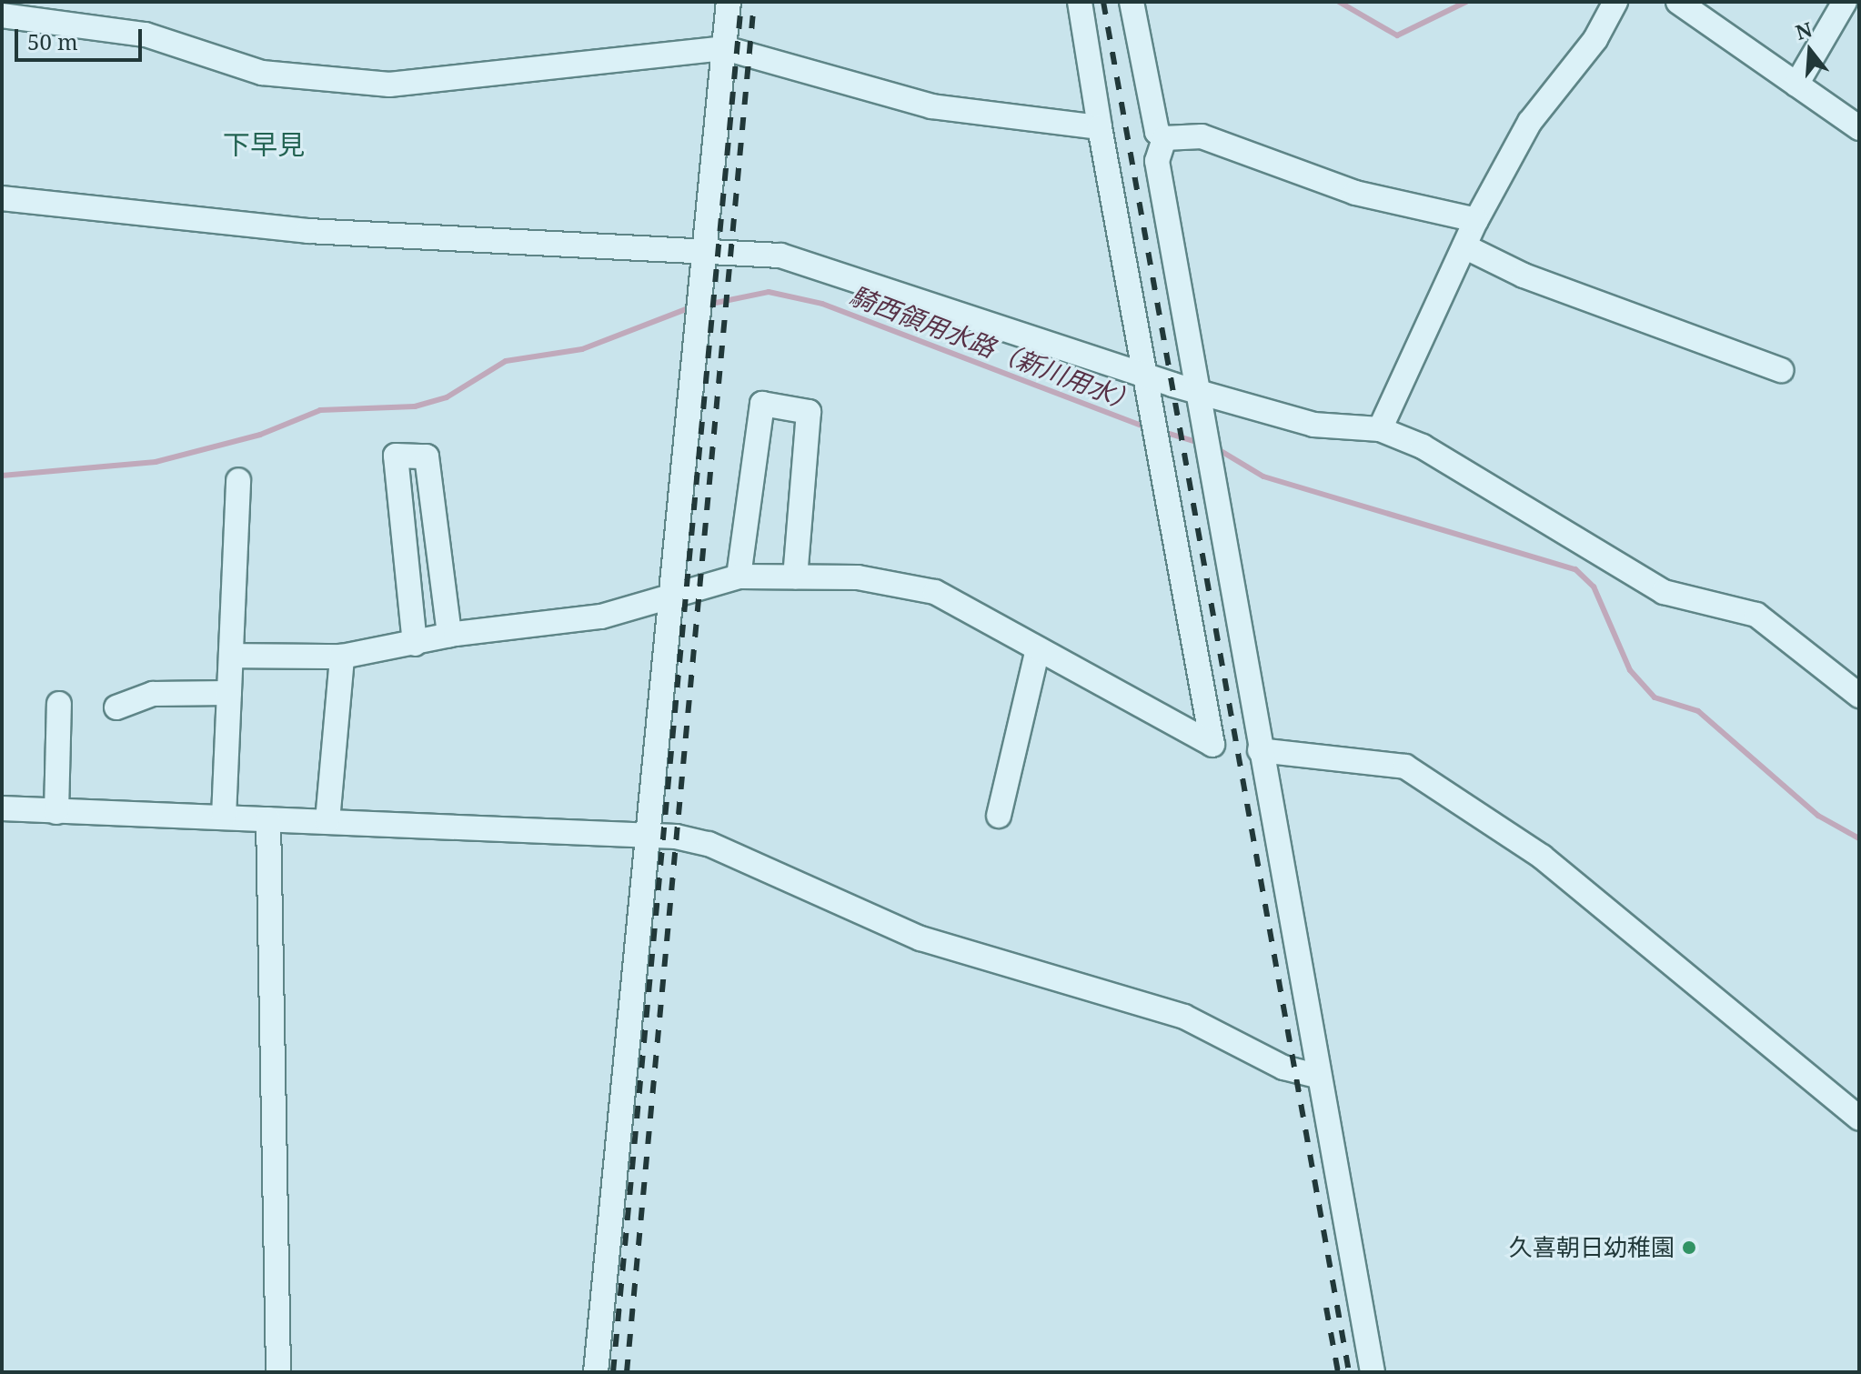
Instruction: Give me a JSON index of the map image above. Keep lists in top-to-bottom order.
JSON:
{
  "districts": ["下早見"],
  "water": ["騎西領用水路（新川用水）"],
  "places": ["久喜朝日幼稚園"],
  "scale_bar": "50 m",
  "north": "top"
}
